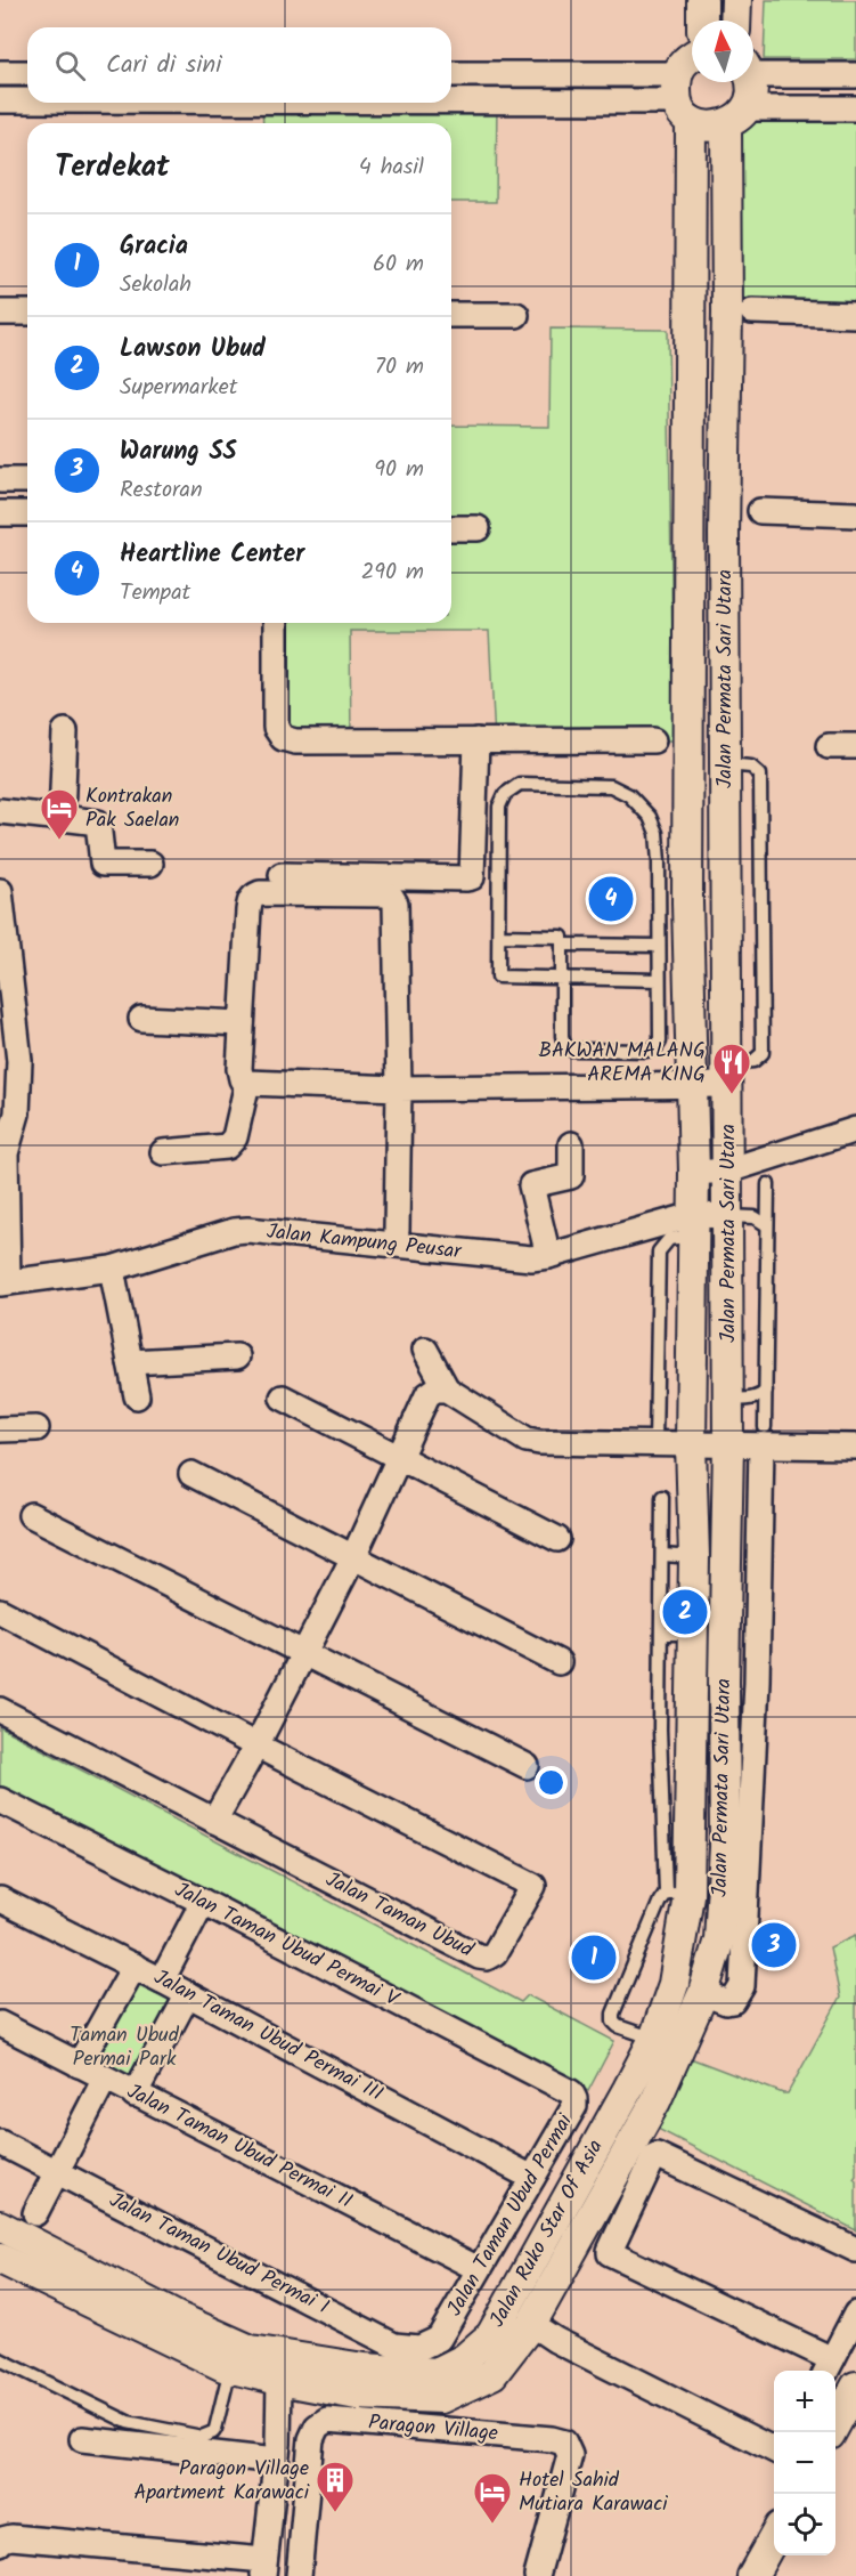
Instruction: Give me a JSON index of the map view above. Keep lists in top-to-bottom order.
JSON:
{
  "streets": {
    "street": [
      "Jalan Permata Sari Utara",
      "Jalan Kampung Peusar",
      "Jalan Taman Ubud",
      "Jalan Taman Ubud Permai V",
      "Jalan Taman Ubud Permai III",
      "Jalan Taman Ubud Permai II",
      "Jalan Taman Ubud Permai",
      "Jalan Ruko Star Of Asia",
      "Jalan Taman Ubud Permai I",
      "Paragon Village"
    ]
  },
  "crossings": [
    ["Jalan Permata Sari Utara", "Jalan Kampung Peusar"],
    ["Jalan Permata Sari Utara", "Jalan Ruko Star Of Asia"],
    ["Jalan Taman Ubud Permai V", "Jalan Taman Ubud Permai"],
    ["Jalan Taman Ubud Permai III", "Jalan Taman Ubud Permai"],
    ["Jalan Taman Ubud Permai II", "Jalan Taman Ubud Permai"],
    ["Jalan Taman Ubud Permai", "Jalan Taman Ubud Permai I"]
  ],
  "parks": ["Taman Ubud Permai Park"],
  "places": {
    "hotel": ["Kontrakan Pak Saelan", "Hotel Sahid Mutiara Karawaci"],
    "restaurant": ["BAKWAN MALANG AREMA KING"],
    "building": ["Paragon Village Apartment Karawaci"]
  },
  "north": "top",
  "page": {
    "search": "Cari di sini",
    "heading": ["Terdekat", "4 hasil"],
    "list": [
      {
        "mark": "1",
        "name": "Gracia",
        "note": "Sekolah",
        "value": "60 m"
      },
      {
        "mark": "2",
        "name": "Lawson Ubud",
        "note": "Supermarket",
        "value": "70 m"
      },
      {
        "mark": "3",
        "name": "Warung SS",
        "note": "Restoran",
        "value": "90 m"
      },
      {
        "mark": "4",
        "name": "Heartline Center",
        "note": "Tempat",
        "value": "290 m"
      }
    ],
    "pins": [
      "4",
      "2",
      "3",
      "1"
    ],
    "map_buttons": ["+", "−"]
  }
}
